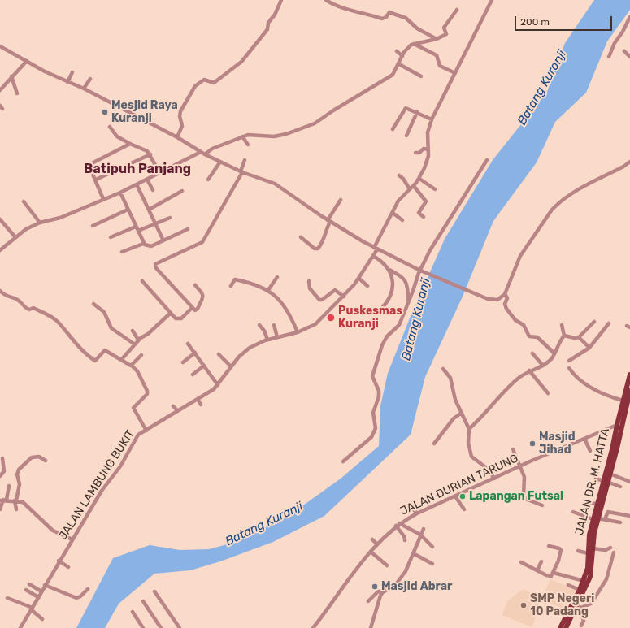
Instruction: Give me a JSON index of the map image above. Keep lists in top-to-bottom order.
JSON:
{
  "streets": {
    "main road": ["JALAN DR. M. HATTA"],
    "street": ["JALAN LAMBUNG BUKIT", "JALAN DURIAN TARUNG"]
  },
  "crossings": [
    ["JALAN DR. M. HATTA", "JALAN DURIAN TARUNG"]
  ],
  "districts": ["Batipuh Panjang"],
  "water": ["Batang Kuranji"],
  "places": [
    "Mesjid Raya Kuranji",
    "Puskesmas Kuranji",
    "Masjid Jihad",
    "Lapangan Futsal",
    "Masjid Abrar",
    "SMP Negeri 10 Padang"
  ],
  "scale_bar": "200 m"
}
